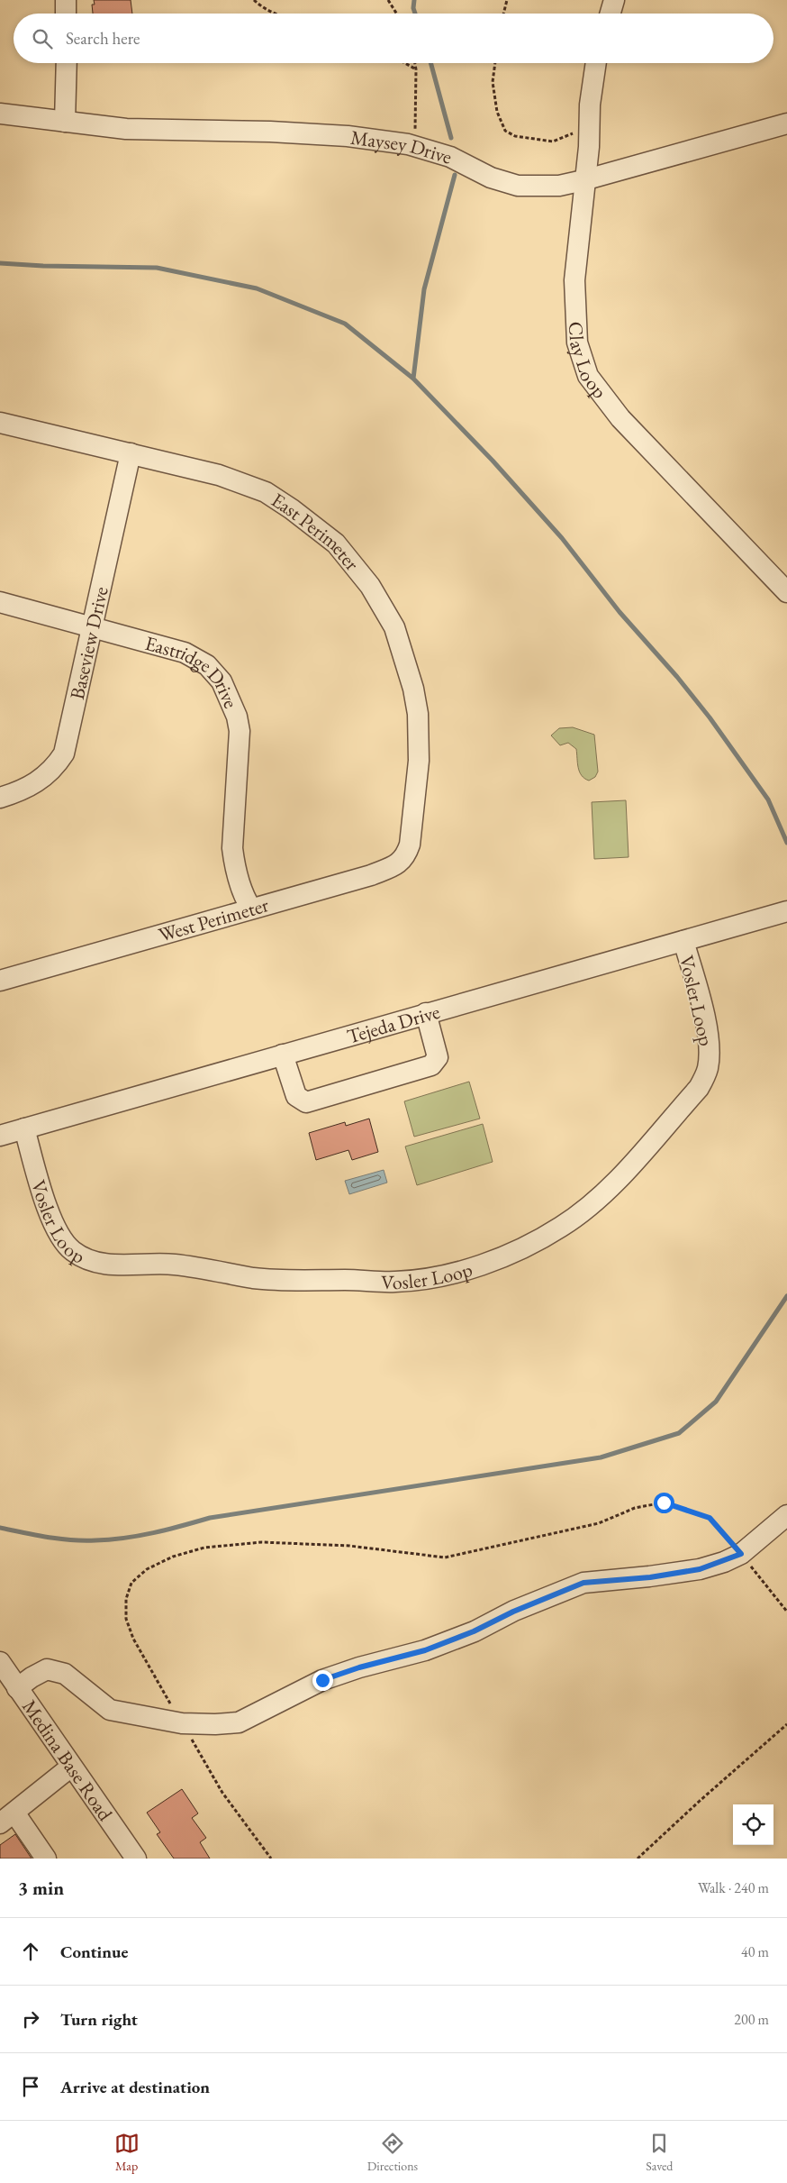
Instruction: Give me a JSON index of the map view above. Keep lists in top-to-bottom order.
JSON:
{
  "streets": {
    "street": [
      "Maysey Drive",
      "Clay Loop",
      "East Perimeter",
      "Baseview Drive",
      "Eastridge Drive",
      "West Perimeter",
      "Vosler Loop",
      "Tejeda Drive",
      "Medina Base Road"
    ]
  },
  "crossings": [
    ["Maysey Drive", "Clay Loop"],
    ["East Perimeter", "Baseview Drive"],
    ["East Perimeter", "West Perimeter"],
    ["Baseview Drive", "Eastridge Drive"],
    ["Eastridge Drive", "West Perimeter"],
    ["Vosler Loop", "Tejeda Drive"]
  ],
  "page": {
    "search": "Search here",
    "heading": ["3 min", "Walk · 240 m"],
    "list": [
      ["Continue", "40 m"],
      ["Turn right", "200 m"],
      "Arrive at destination"
    ],
    "nav": ["Map", "Directions", "Saved"]
  }
}
